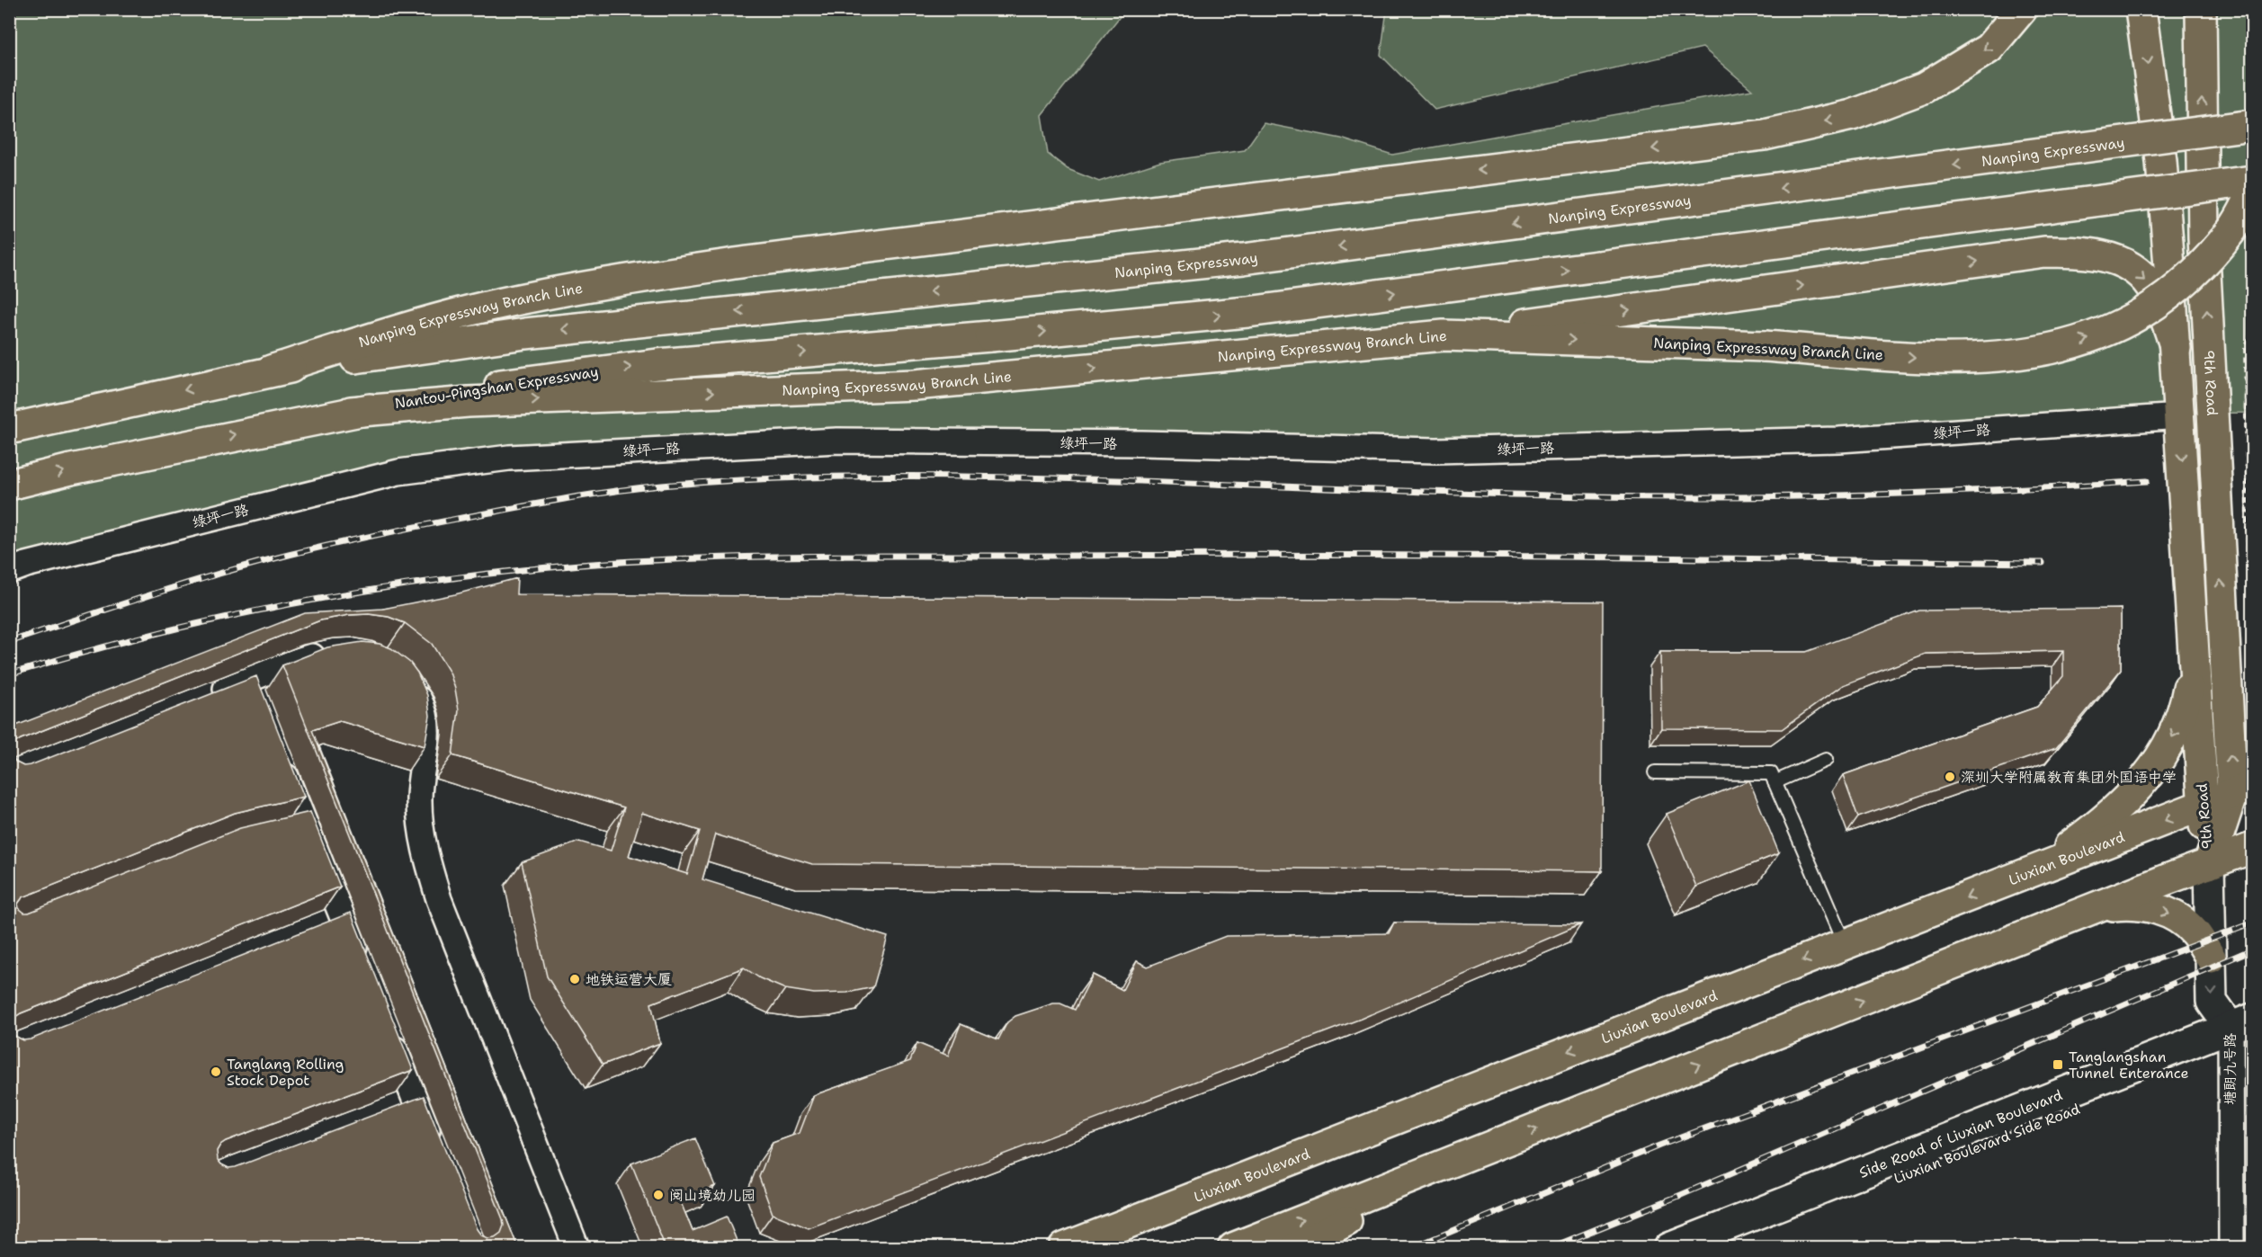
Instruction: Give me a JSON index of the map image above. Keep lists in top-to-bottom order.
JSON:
{
  "streets": {
    "main road": [
      "Nanping Expressway",
      "Nanping Expressway Branch Line",
      "9th Road",
      "Nantou-Pingshan Expressway",
      "Liuxian Boulevard",
      "塘朗九号路",
      "Side Road of Liuxian Boulevard",
      "Liuxian Boulevard Side Road"
    ],
    "street": ["绿坪一路"]
  },
  "crossings": [
    ["Nanping Expressway", "Nanping Expressway Branch Line"],
    ["Nanping Expressway Branch Line", "Nantou-Pingshan Expressway"],
    ["9th Road", "绿坪一路"],
    ["9th Road", "Liuxian Boulevard"],
    ["9th Road", "塘朗九号路"],
    ["塘朗九号路", "Side Road of Liuxian Boulevard"],
    ["塘朗九号路", "Liuxian Boulevard Side Road"],
    ["Side Road of Liuxian Boulevard", "Liuxian Boulevard Side Road"]
  ],
  "places": {
    "other": [
      "深圳大学附属教育集团外国语中学",
      "地铁运营大厦",
      "Tanglang Rolling Stock Depot",
      "阅山境幼儿园"
    ],
    "transit": ["Tanglangshan Tunnel Enterance"]
  }
}
